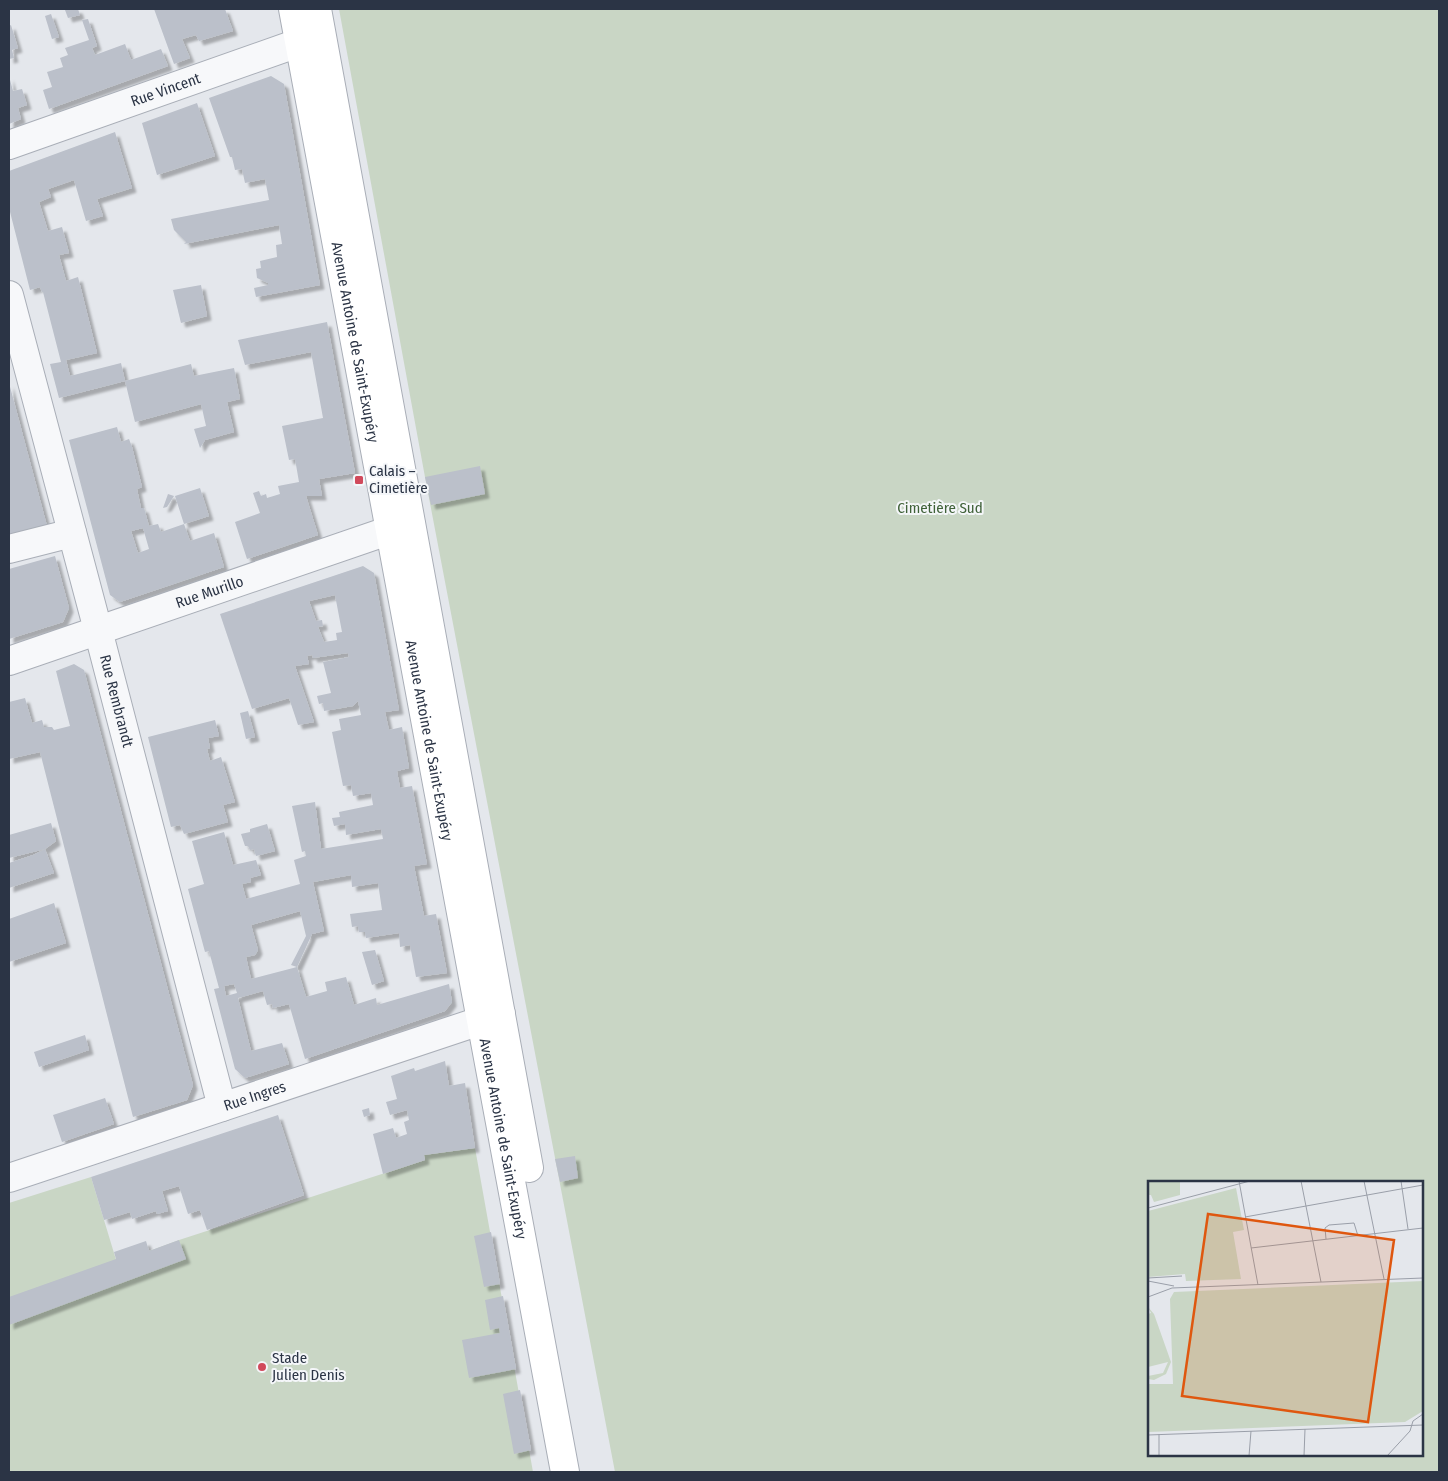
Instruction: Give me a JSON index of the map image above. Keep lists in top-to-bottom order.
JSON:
{
  "streets": {
    "main road": ["Avenue Antoine de Saint-Exupéry"],
    "street": [
      "Rue Vincent",
      "Rue Murillo",
      "Rue Rembrandt",
      "Rue Ingres"
    ]
  },
  "crossings": [
    ["Rue Vincent", "Avenue Antoine de Saint-Exupéry"],
    ["Avenue Antoine de Saint-Exupéry", "Rue Murillo"],
    ["Avenue Antoine de Saint-Exupéry", "Rue Ingres"],
    ["Rue Murillo", "Rue Rembrandt"],
    ["Rue Rembrandt", "Rue Ingres"]
  ],
  "parks": ["Cimetière Sud"],
  "places": {
    "transit": ["Calais – Cimetière"],
    "other": ["Stade Julien Denis"]
  }
}
